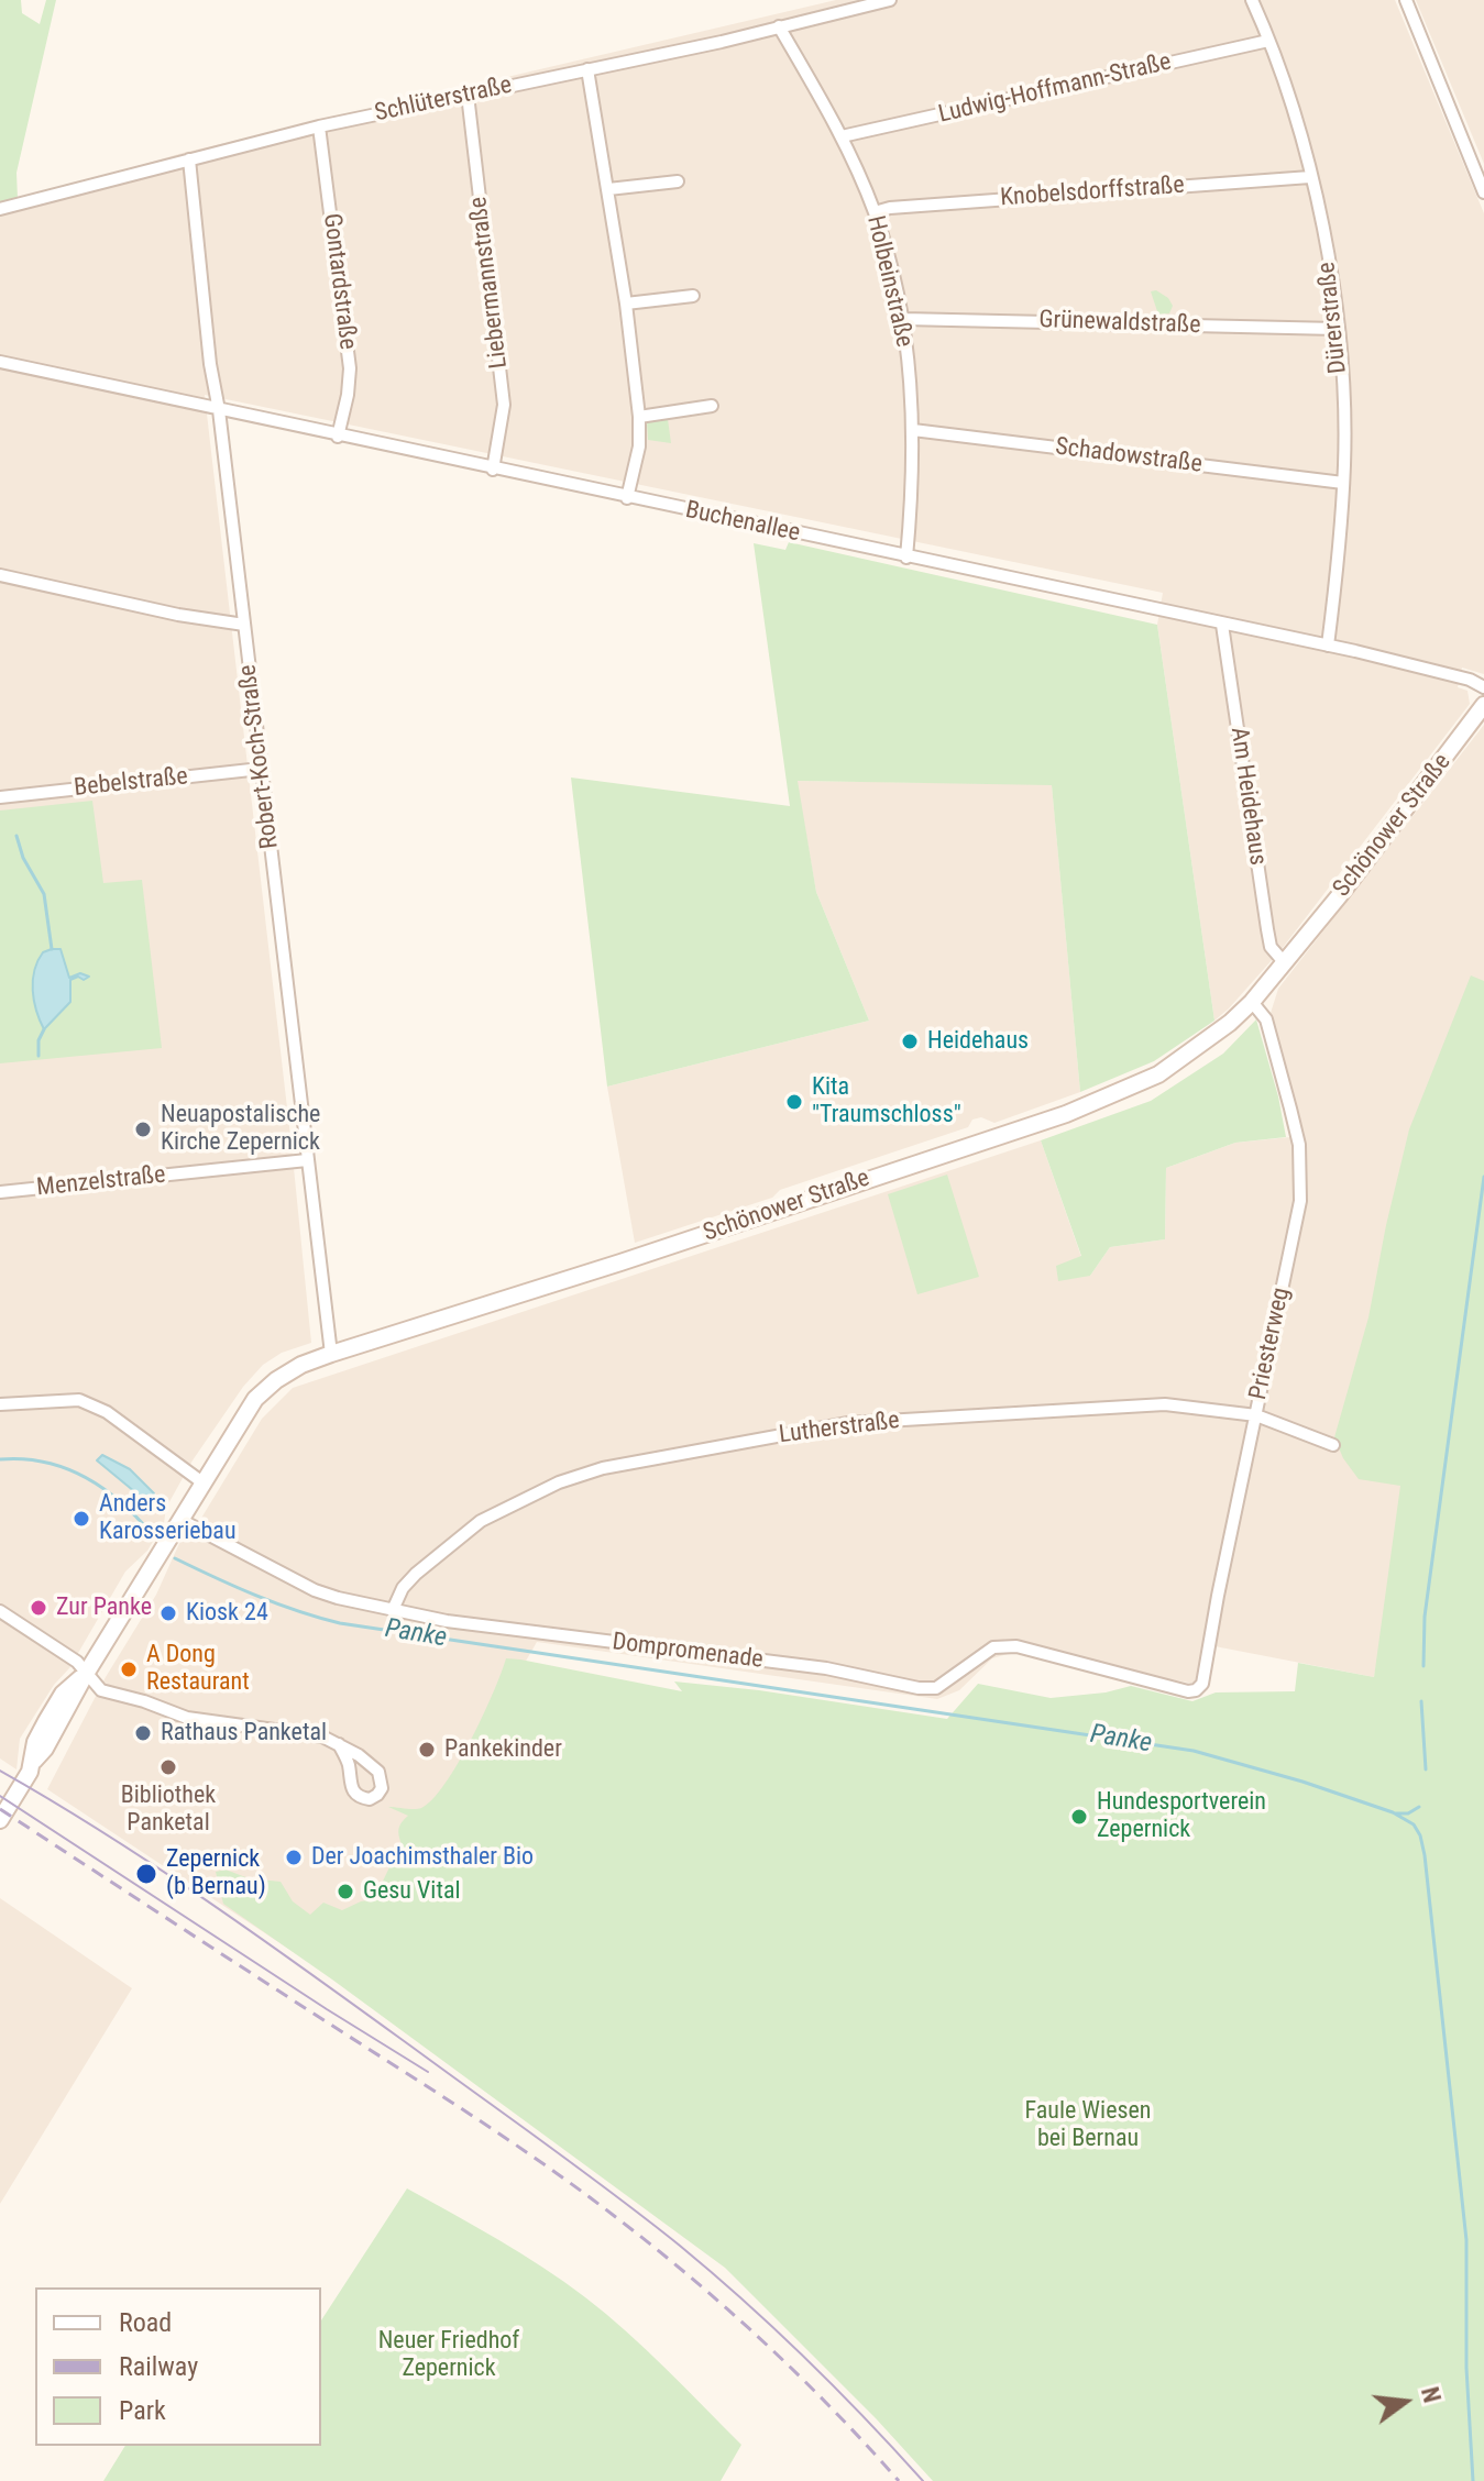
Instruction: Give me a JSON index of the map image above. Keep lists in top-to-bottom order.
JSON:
{
  "streets": {
    "street": [
      "Ludwig-Hoffmann-Straße",
      "Schlüterstraße",
      "Knobelsdorffstraße",
      "Gontardstraße",
      "Holbeinstraße",
      "Liebermannstraße",
      "Dürerstraße",
      "Grünewaldstraße",
      "Schadowstraße",
      "Buchenallee",
      "Robert-Koch-Straße",
      "Bebelstraße",
      "Am Heidehaus",
      "Schönower Straße",
      "Menzelstraße",
      "Priesterweg",
      "Lutherstraße",
      "Dompromenade"
    ]
  },
  "crossings": [
    ["Ludwig-Hoffmann-Straße", "Holbeinstraße"],
    ["Ludwig-Hoffmann-Straße", "Dürerstraße"],
    ["Schlüterstraße", "Gontardstraße"],
    ["Schlüterstraße", "Holbeinstraße"],
    ["Schlüterstraße", "Liebermannstraße"],
    ["Schlüterstraße", "Robert-Koch-Straße"],
    ["Knobelsdorffstraße", "Holbeinstraße"],
    ["Knobelsdorffstraße", "Dürerstraße"],
    ["Gontardstraße", "Buchenallee"],
    ["Holbeinstraße", "Grünewaldstraße"],
    ["Holbeinstraße", "Schadowstraße"],
    ["Holbeinstraße", "Buchenallee"],
    ["Liebermannstraße", "Buchenallee"],
    ["Dürerstraße", "Grünewaldstraße"],
    ["Dürerstraße", "Schadowstraße"],
    ["Dürerstraße", "Buchenallee"],
    ["Buchenallee", "Robert-Koch-Straße"],
    ["Buchenallee", "Am Heidehaus"],
    ["Robert-Koch-Straße", "Bebelstraße"],
    ["Robert-Koch-Straße", "Schönower Straße"],
    ["Robert-Koch-Straße", "Menzelstraße"],
    ["Am Heidehaus", "Schönower Straße"],
    ["Schönower Straße", "Priesterweg"],
    ["Schönower Straße", "Dompromenade"],
    ["Priesterweg", "Lutherstraße"],
    ["Priesterweg", "Dompromenade"],
    ["Lutherstraße", "Dompromenade"]
  ],
  "water": ["Panke"],
  "parks": ["Faule Wiesen bei Bernau", "Neuer Friedhof Zepernick"],
  "places": [
    "Heidehaus",
    "Kita \"Traumschloss\"",
    "Neuapostalische Kirche Zepernick",
    "Anders Karosseriebau",
    "Zur Panke",
    "Kiosk 24",
    "A Dong Restaurant",
    "Rathaus Panketal",
    "Pankekinder",
    "Bibliothek Panketal",
    "Hundesportverein Zepernick",
    "Der Joachimsthaler Bio",
    "Zepernick (b Bernau)",
    "Gesu Vital"
  ],
  "legend": ["Road", "Railway", "Park"],
  "north": "right"
}
